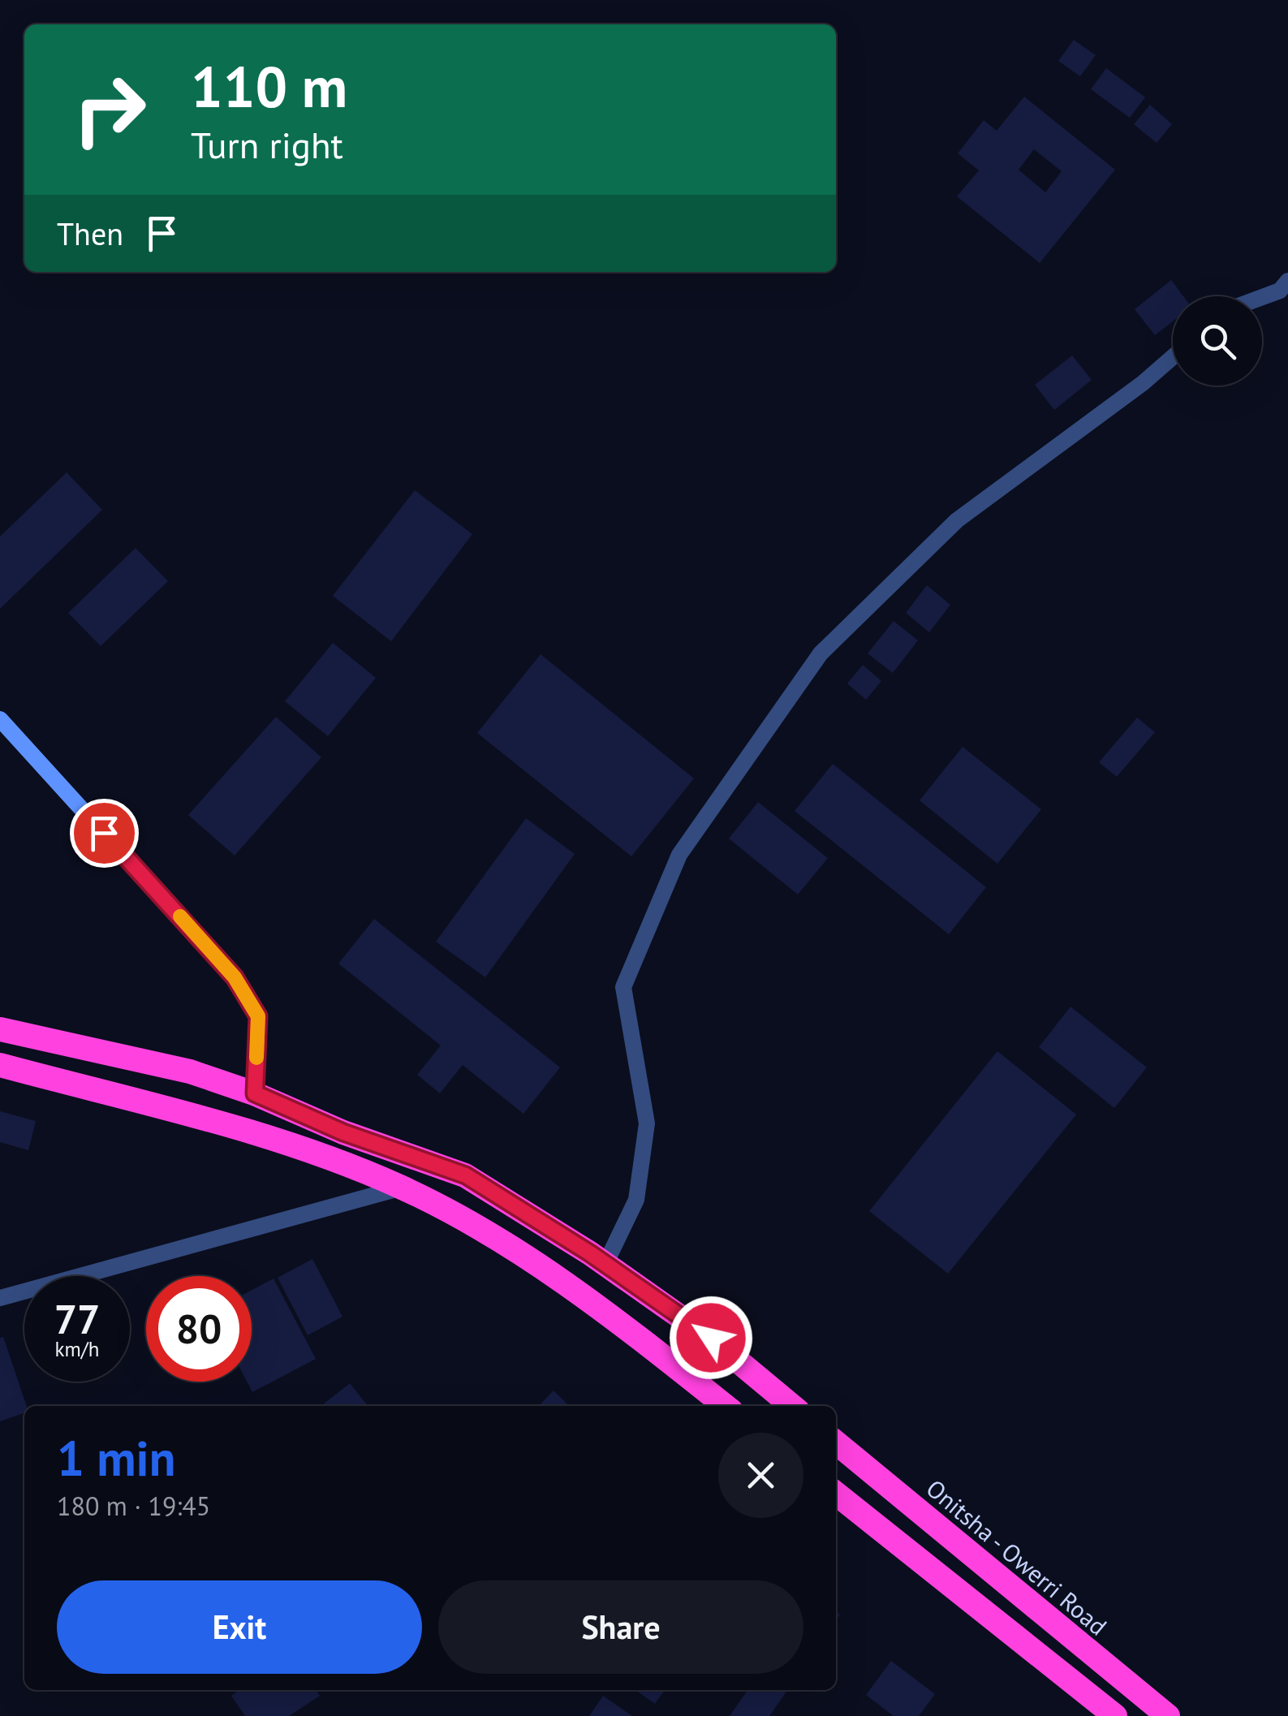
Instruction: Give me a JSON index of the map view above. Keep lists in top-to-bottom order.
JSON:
{
  "streets": {
    "highway": ["Onitsha - Owerri Road"]
  },
  "page": {
    "turn": ["110 m", "Turn right"],
    "then": "Then",
    "speed": "77 km/h",
    "limit": "80",
    "heading": ["1 min", "180 m · 19:45"],
    "buttons": ["Exit", "Share"]
  }
}
